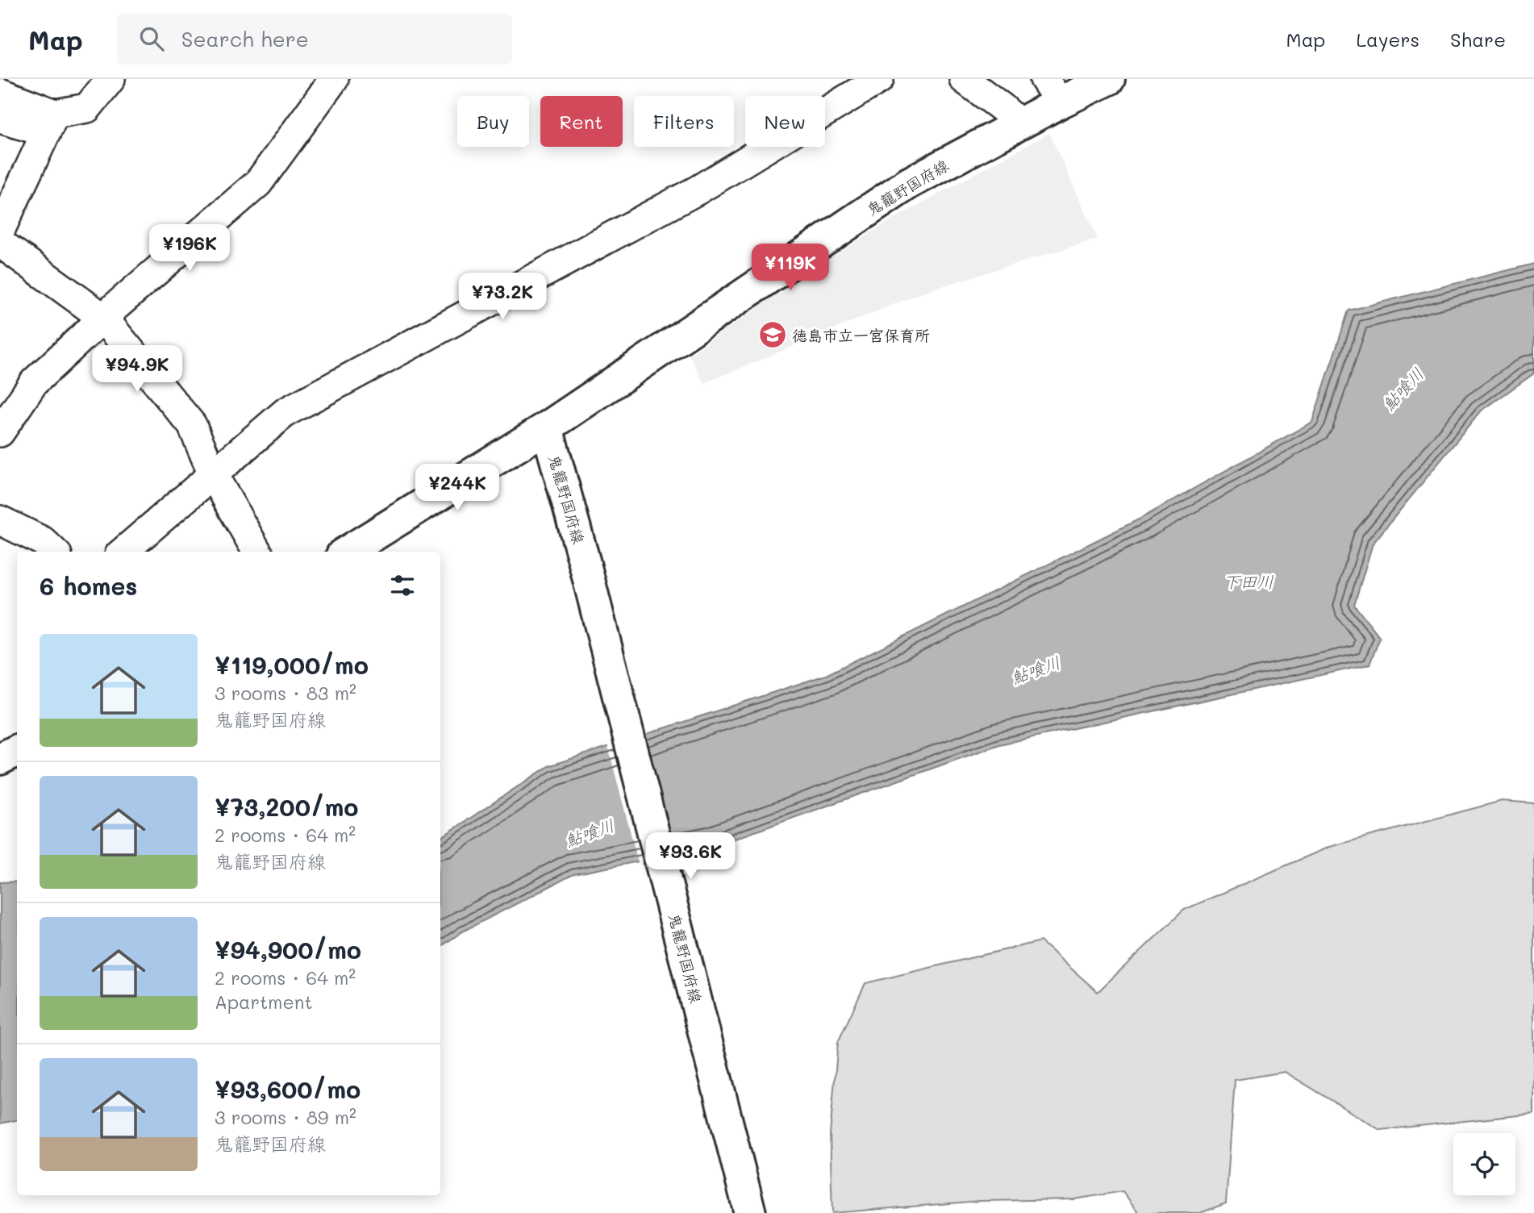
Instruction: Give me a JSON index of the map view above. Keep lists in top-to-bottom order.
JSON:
{
  "streets": {
    "main road": ["鬼籠野国府線"]
  },
  "water": ["鮎喰川", "下田川"],
  "places": {
    "school or university": ["徳島市立一宮保育所"]
  },
  "page": {
    "header": "Map",
    "search": "Search here",
    "nav": ["Map", "Layers", "Share"],
    "chip": [
      "Buy",
      "Rent",
      "Filters",
      "New"
    ],
    "price": [
      "¥196K",
      "¥119K",
      "¥73.2K",
      "¥94.9K",
      "¥244K",
      "¥93.6K"
    ],
    "heading": "6 homes",
    "list": [
      {
        "name": "¥119,000/mo",
        "note": "3 rooms · 83 m² · 鬼籠野国府線"
      },
      {
        "name": "¥73,200/mo",
        "note": "2 rooms · 64 m² · 鬼籠野国府線"
      },
      {
        "name": "¥94,900/mo",
        "note": "2 rooms · 64 m² · Apartment"
      },
      {
        "name": "¥93,600/mo",
        "note": "3 rooms · 89 m² · 鬼籠野国府線"
      }
    ]
  }
}
